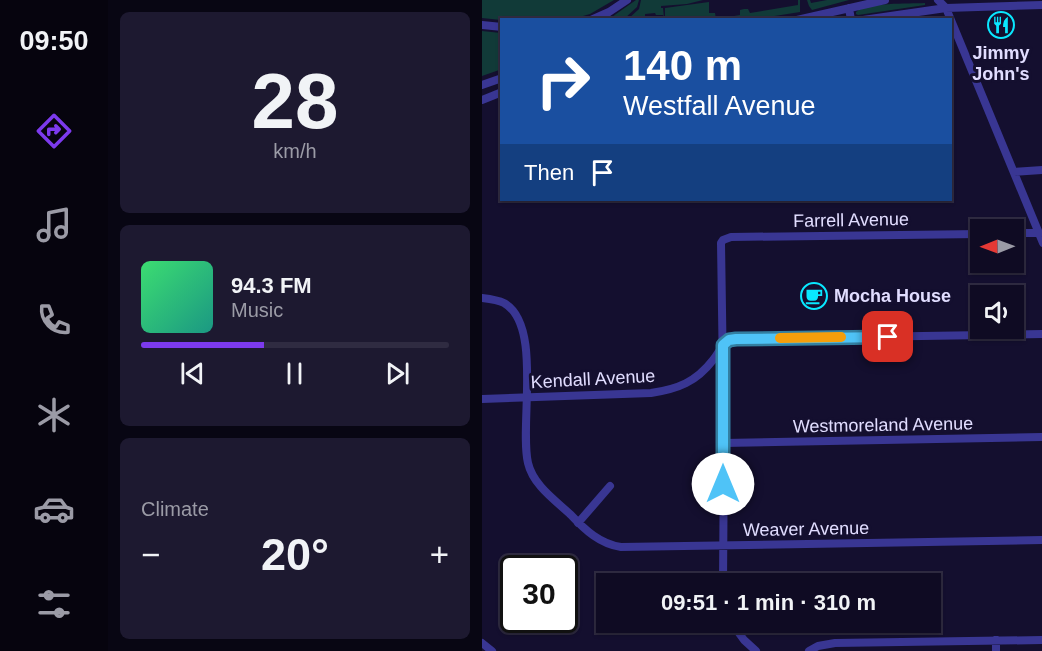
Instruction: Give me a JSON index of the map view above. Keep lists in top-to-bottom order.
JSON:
{
  "streets": {
    "street": [
      "Farrell Avenue",
      "Kendall Avenue",
      "Westmoreland Avenue",
      "Weaver Avenue"
    ]
  },
  "crossings": [
    ["Farrell Avenue", "Kendall Avenue"],
    ["Kendall Avenue", "Weaver Avenue"]
  ],
  "places": {
    "restaurant": ["Jimmy John's"],
    "cafe": ["Mocha House"]
  },
  "north": "left",
  "page": {
    "tabs": "09:50",
    "tile": [
      ["28", "km/h"],
      "Climate"
    ],
    "turn": ["140 m", "Westfall Avenue"],
    "then": "Then",
    "song": ["94.3 FM", "Music"],
    "heat": ["−", "20°", "+"],
    "limit": "30",
    "trip": "09:51 · 1 min · 310 m"
  }
}
